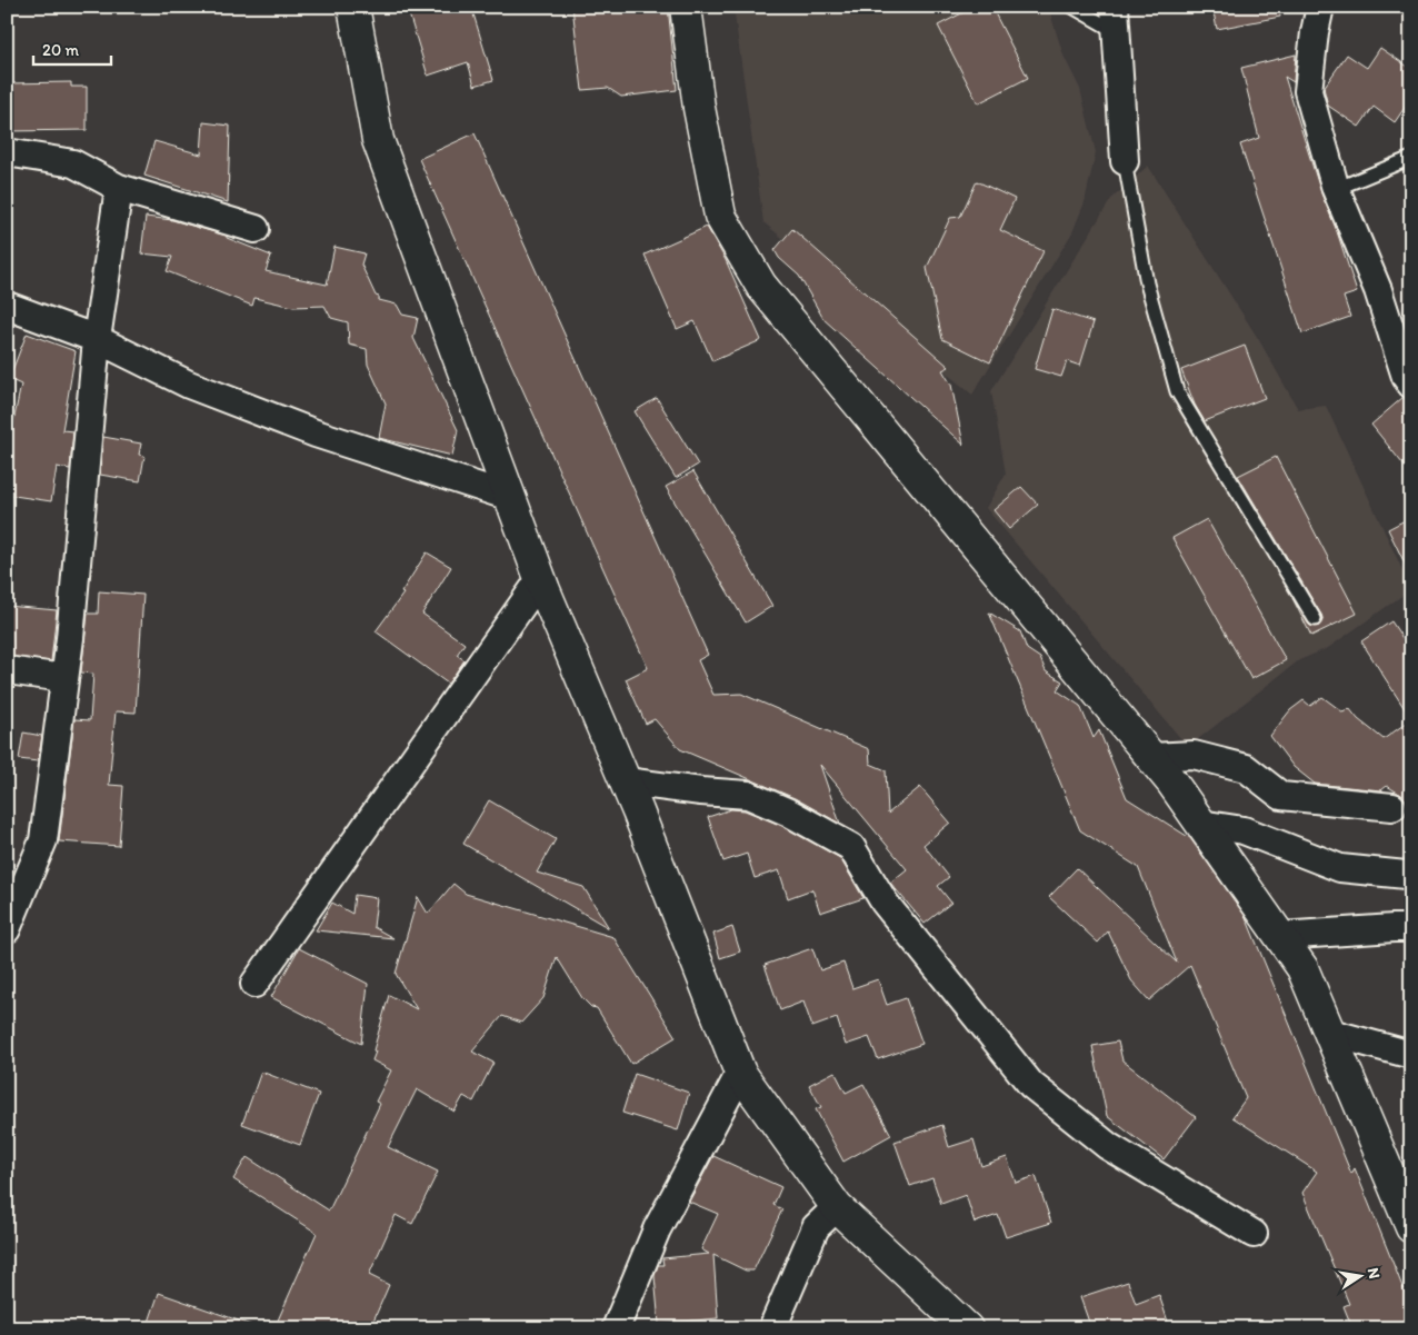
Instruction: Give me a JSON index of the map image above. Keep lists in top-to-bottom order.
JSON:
{
  "scale_bar": "20 m",
  "north": "right"
}
